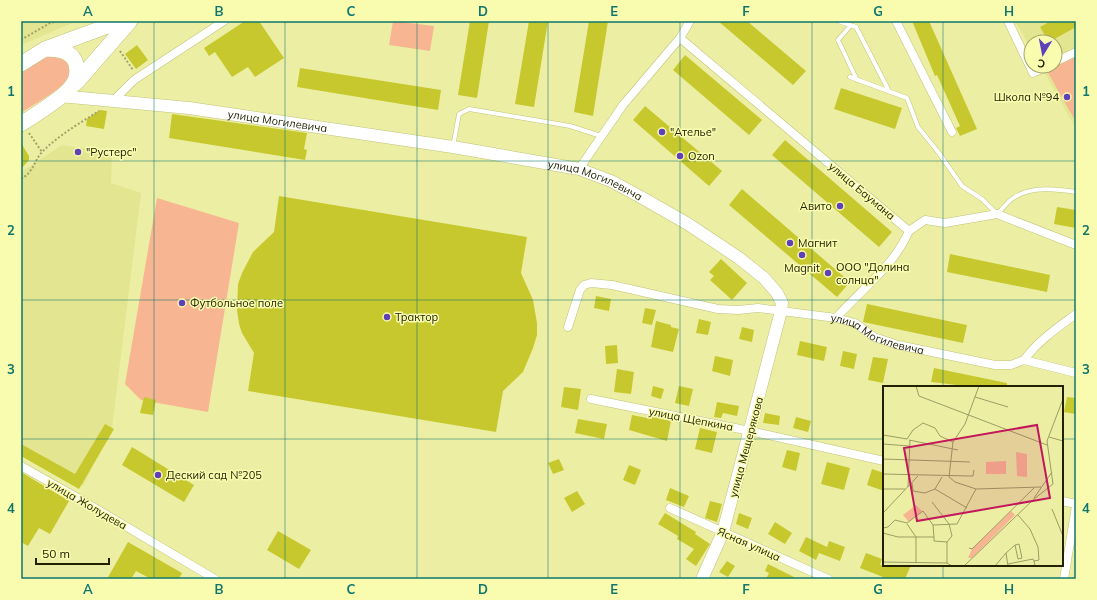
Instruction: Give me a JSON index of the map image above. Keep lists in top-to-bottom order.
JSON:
{
  "streets": {
    "street": [
      "улица Могилевича",
      "улица Баумана",
      "улица Щепкина",
      "улица Мещерякова",
      "улица Жолудева",
      "Ясная улица"
    ]
  },
  "crossings": [
    ["улица Могилевича", "улица Мещерякова"],
    ["улица Щепкина", "улица Мещерякова"],
    ["улица Мещерякова", "Ясная улица"]
  ],
  "places": [
    "Школа №94",
    "\"Ателье\"",
    "\"Рустерс\"",
    "Ozon",
    "Авито",
    "Магнит",
    "Magnit",
    "ООО \"Долина солнца\"",
    "Футбольное поле",
    "Трактор",
    "Деский сад №205"
  ],
  "scale_bar": "50 m",
  "north": "bottom",
  "grid": {
    "columns": [
      "A",
      "B",
      "C",
      "D",
      "E",
      "F",
      "G",
      "H"
    ],
    "rows": [
      "1",
      "2",
      "3",
      "4"
    ]
  }
}
